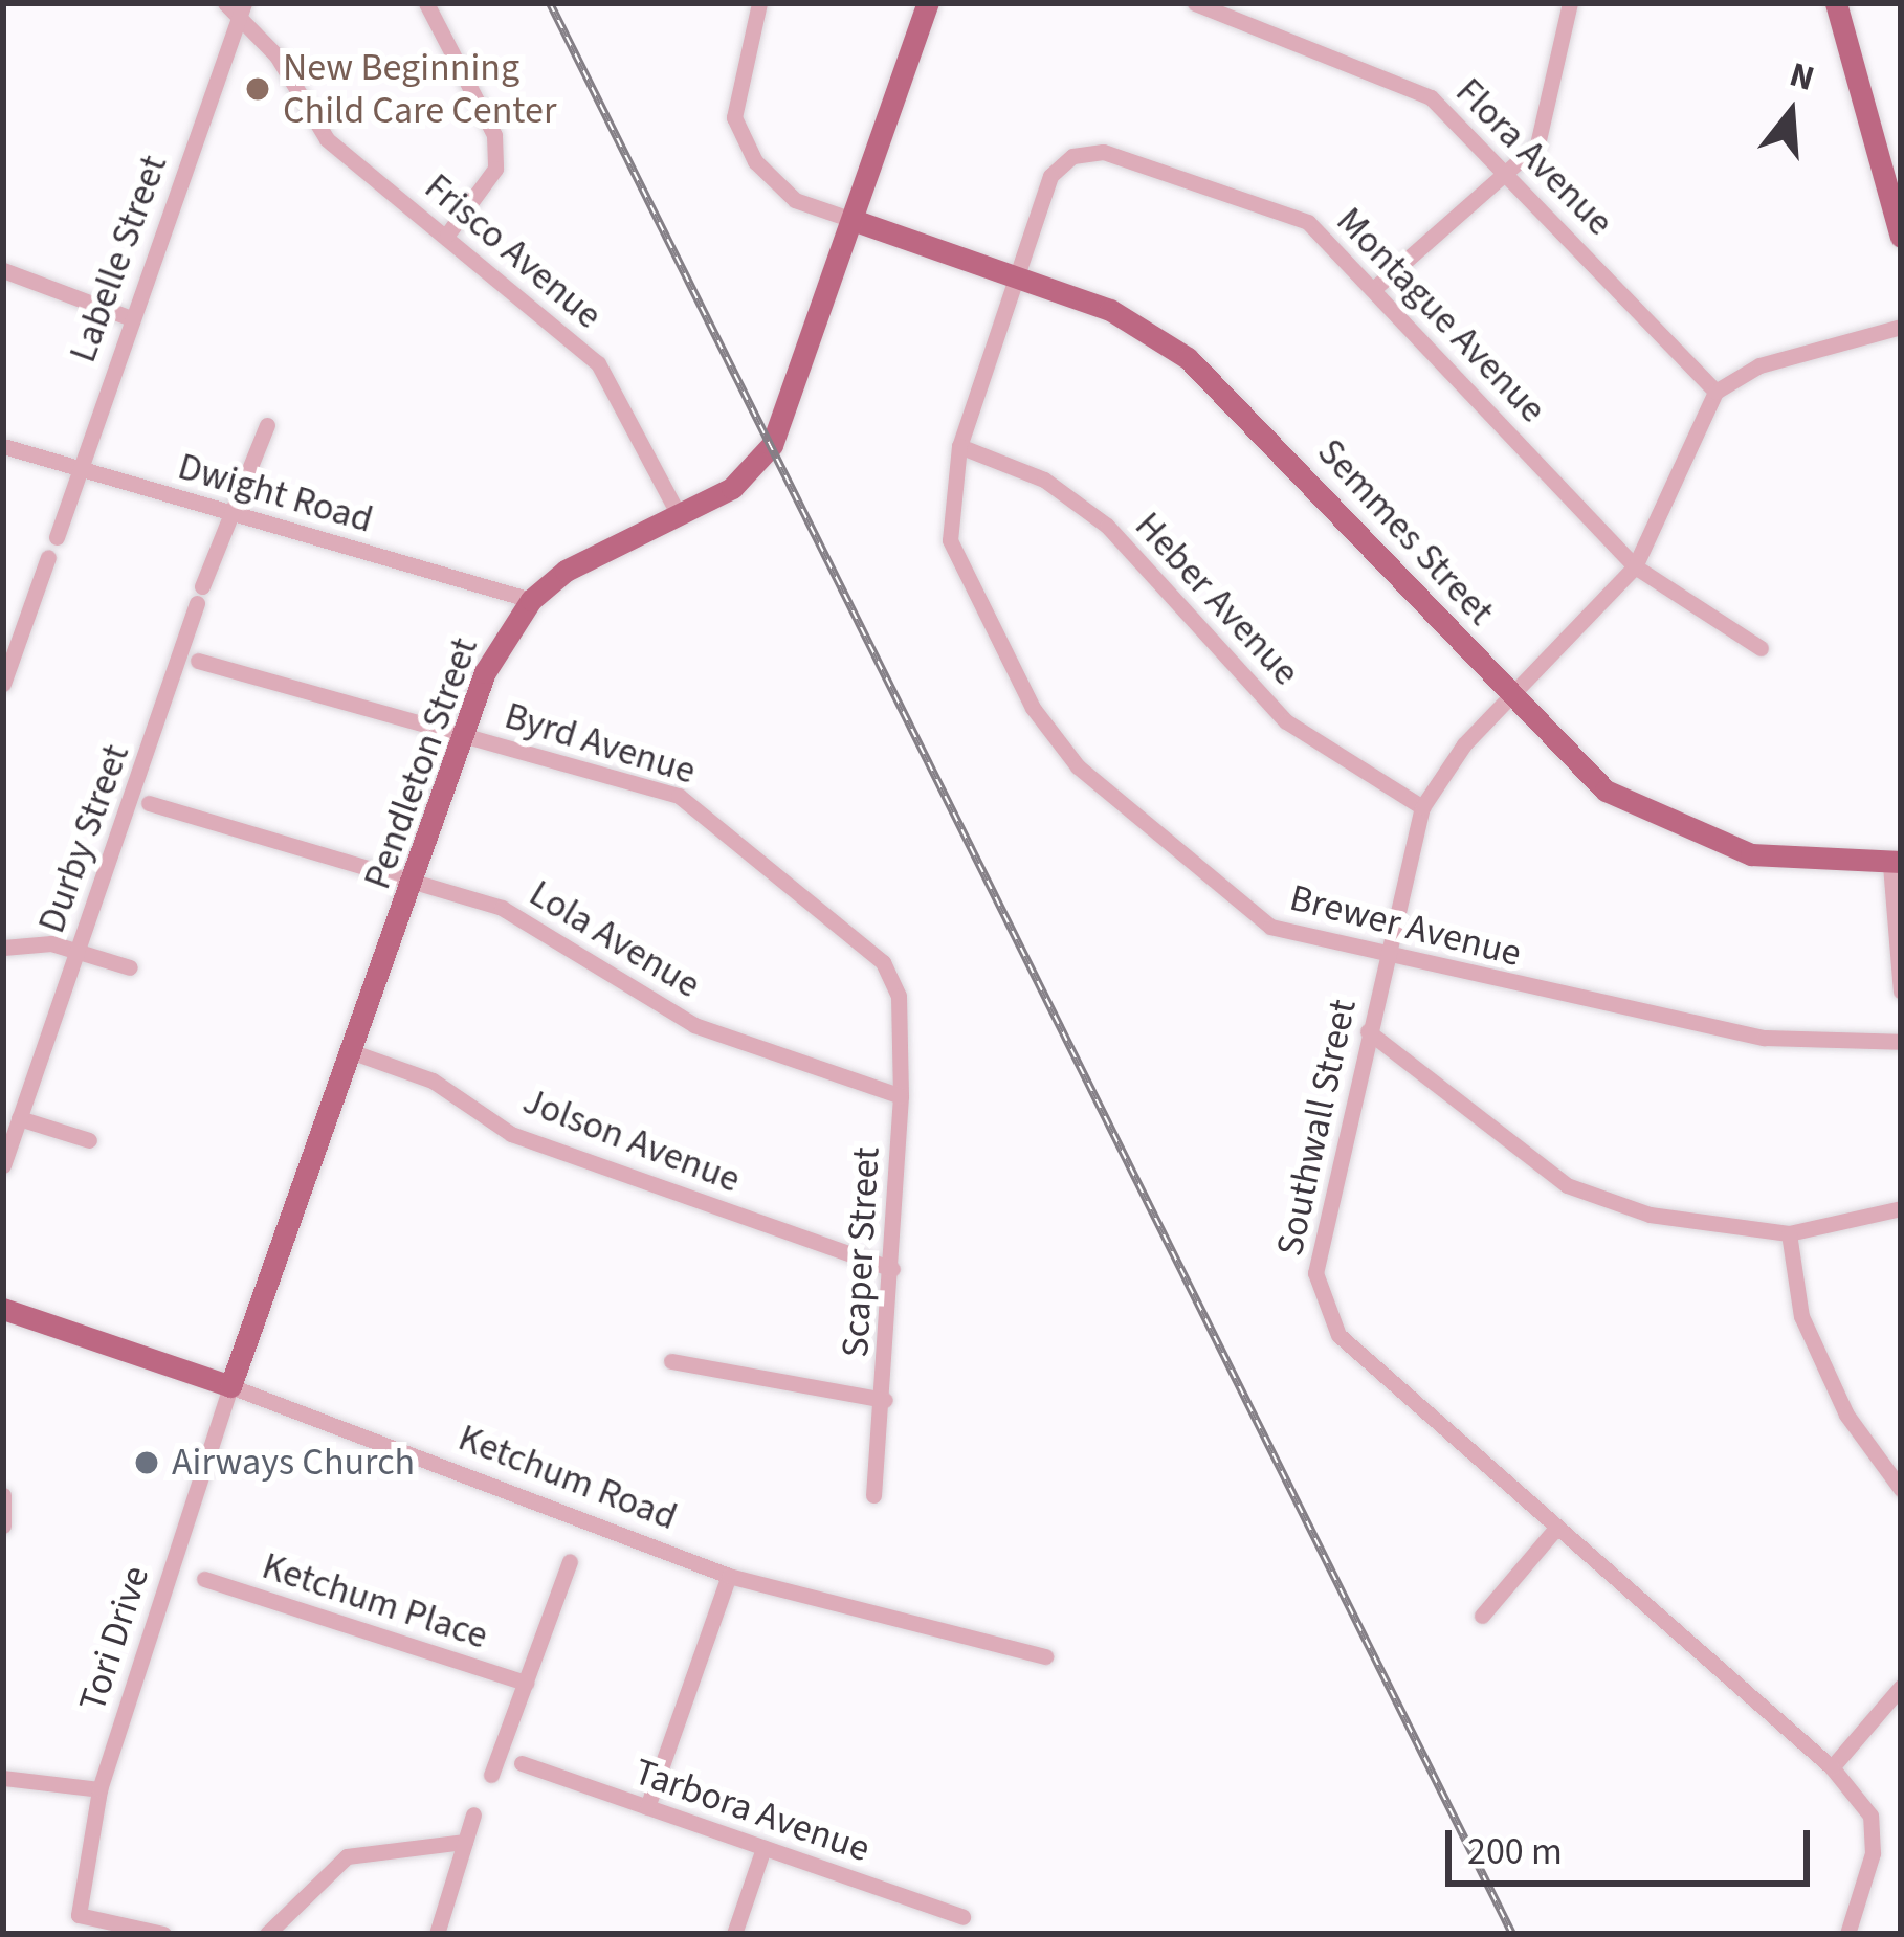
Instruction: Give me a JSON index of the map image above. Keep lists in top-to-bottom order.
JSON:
{
  "streets": {
    "main road": ["Semmes Street", "Pendleton Street", "Ketchum Road"],
    "street": [
      "Flora Avenue",
      "Frisco Avenue",
      "Labelle Street",
      "Montague Avenue",
      "Dwight Road",
      "Heber Avenue",
      "Byrd Avenue",
      "Durby Street",
      "Brewer Avenue",
      "Lola Avenue",
      "Southwall Street",
      "Jolson Avenue",
      "Scaper Street",
      "Ketchum Place",
      "Tori Drive",
      "Tarbora Avenue"
    ]
  },
  "crossings": [
    ["Flora Avenue", "Southwall Street"],
    ["Frisco Avenue", "Labelle Street"],
    ["Frisco Avenue", "Pendleton Street"],
    ["Labelle Street", "Dwight Road"],
    ["Montague Avenue", "Semmes Street"],
    ["Montague Avenue", "Heber Avenue"],
    ["Montague Avenue", "Brewer Avenue"],
    ["Montague Avenue", "Southwall Street"],
    ["Dwight Road", "Pendleton Street"],
    ["Dwight Road", "Durby Street"],
    ["Semmes Street", "Pendleton Street"],
    ["Semmes Street", "Southwall Street"],
    ["Heber Avenue", "Brewer Avenue"],
    ["Heber Avenue", "Southwall Street"],
    ["Byrd Avenue", "Pendleton Street"],
    ["Byrd Avenue", "Scaper Street"],
    ["Pendleton Street", "Lola Avenue"],
    ["Pendleton Street", "Jolson Avenue"],
    ["Pendleton Street", "Ketchum Road"],
    ["Pendleton Street", "Tori Drive"],
    ["Brewer Avenue", "Southwall Street"],
    ["Lola Avenue", "Scaper Street"],
    ["Jolson Avenue", "Scaper Street"],
    ["Ketchum Road", "Tori Drive"]
  ],
  "places": ["New Beginning Child Care Center", "Airways Church"],
  "scale_bar": "200 m",
  "north": "top"
}
